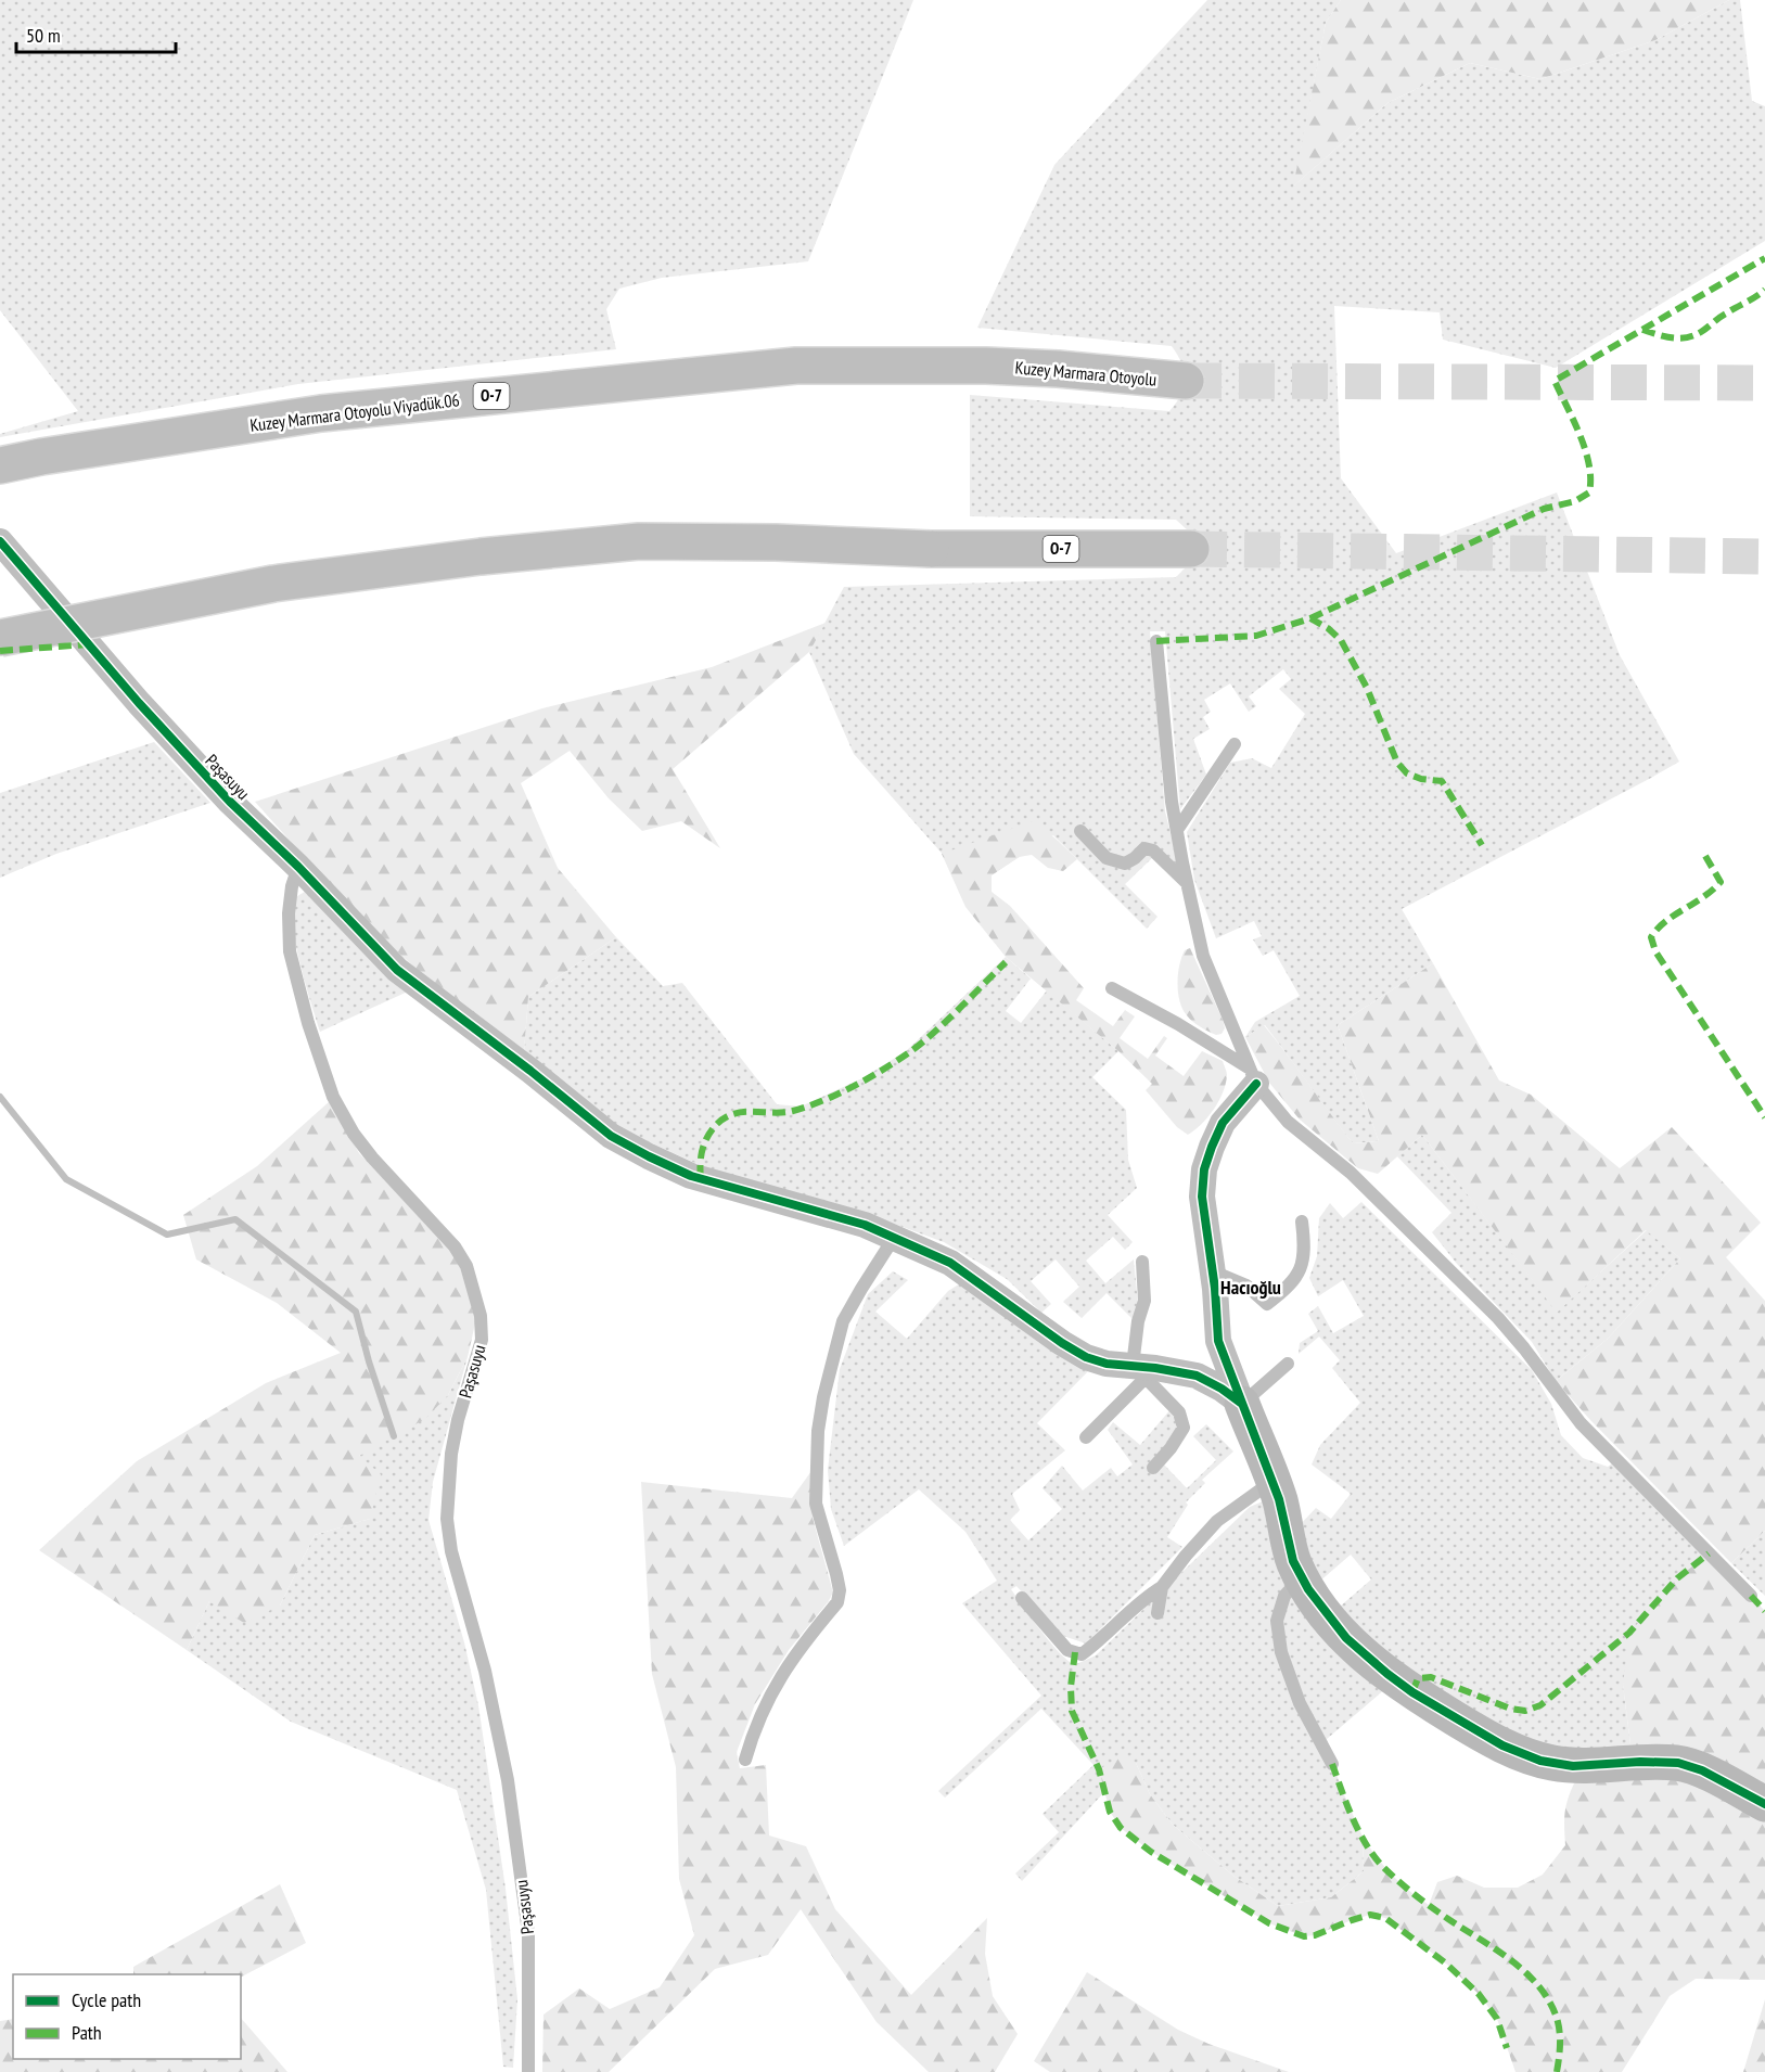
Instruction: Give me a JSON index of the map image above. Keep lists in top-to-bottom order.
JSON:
{
  "streets": {
    "highway": ["Kuzey Marmara Otoyolu", "O-7", "Kuzey Marmara Otoyolu Viyadük.06"],
    "street": ["Paşasuyu"]
  },
  "crossings": [
    ["Kuzey Marmara Otoyolu", "Kuzey Marmara Otoyolu Viyadük.06"]
  ],
  "districts": ["Hacıoğlu"],
  "legend": ["Cycle path", "Path"],
  "scale_bar": "50 m"
}
